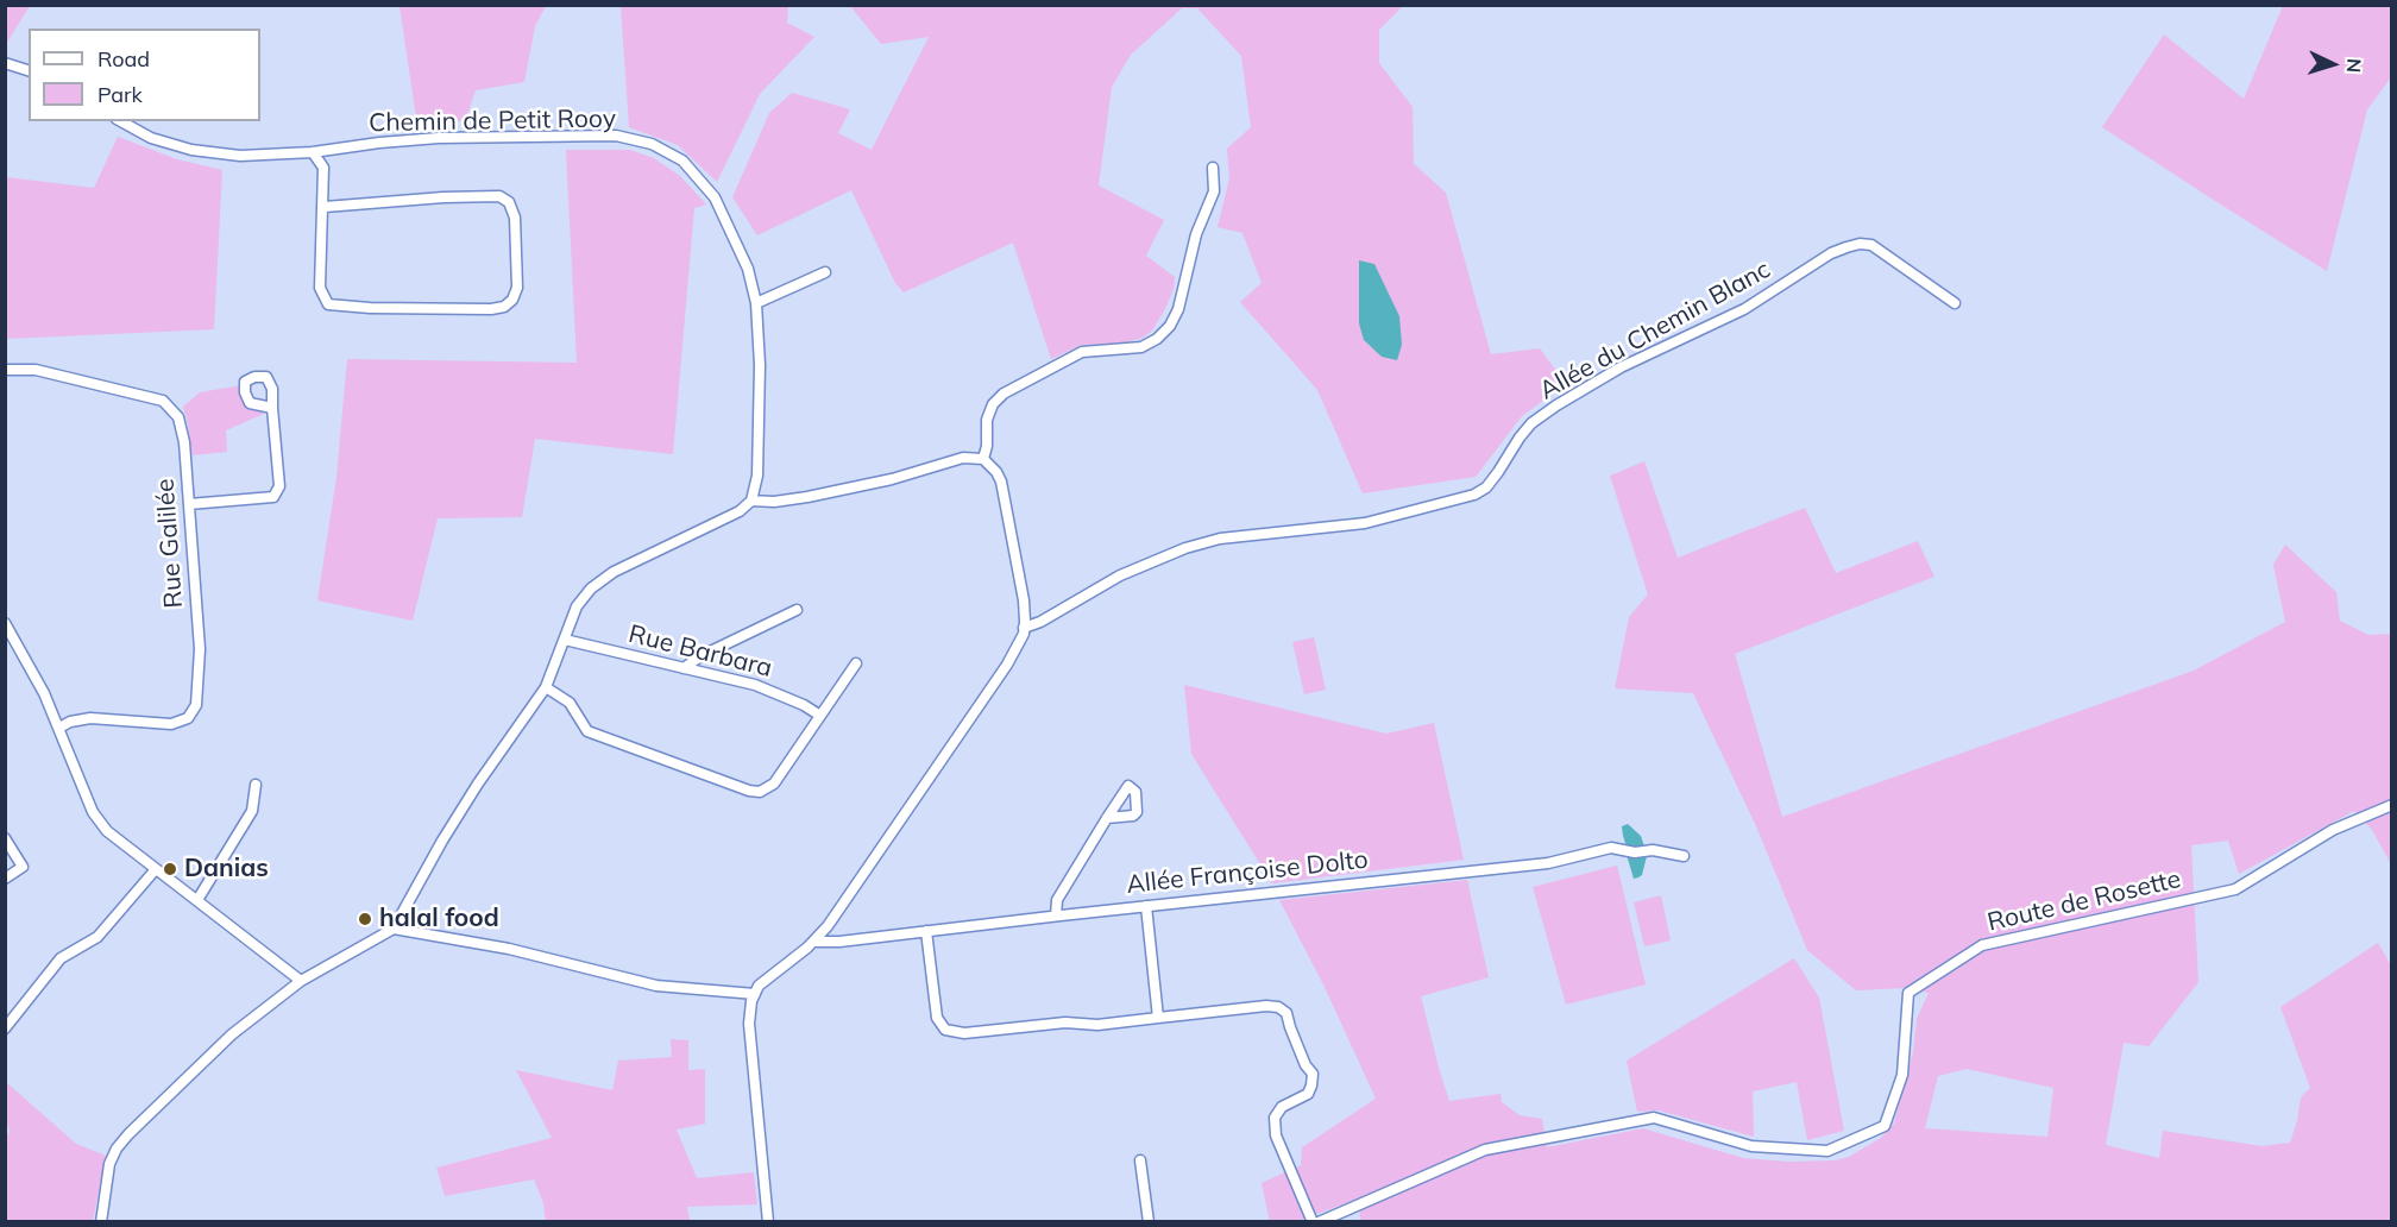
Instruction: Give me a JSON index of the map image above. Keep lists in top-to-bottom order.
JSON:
{
  "streets": {
    "street": [
      "Chemin de Petit Rooy",
      "Allée du Chemin Blanc",
      "Rue Galilée",
      "Rue Barbara",
      "Allée Françoise Dolto",
      "Route de Rosette"
    ]
  },
  "places": ["Danias", "halal food"],
  "legend": ["Road", "Park"],
  "north": "right"
}
